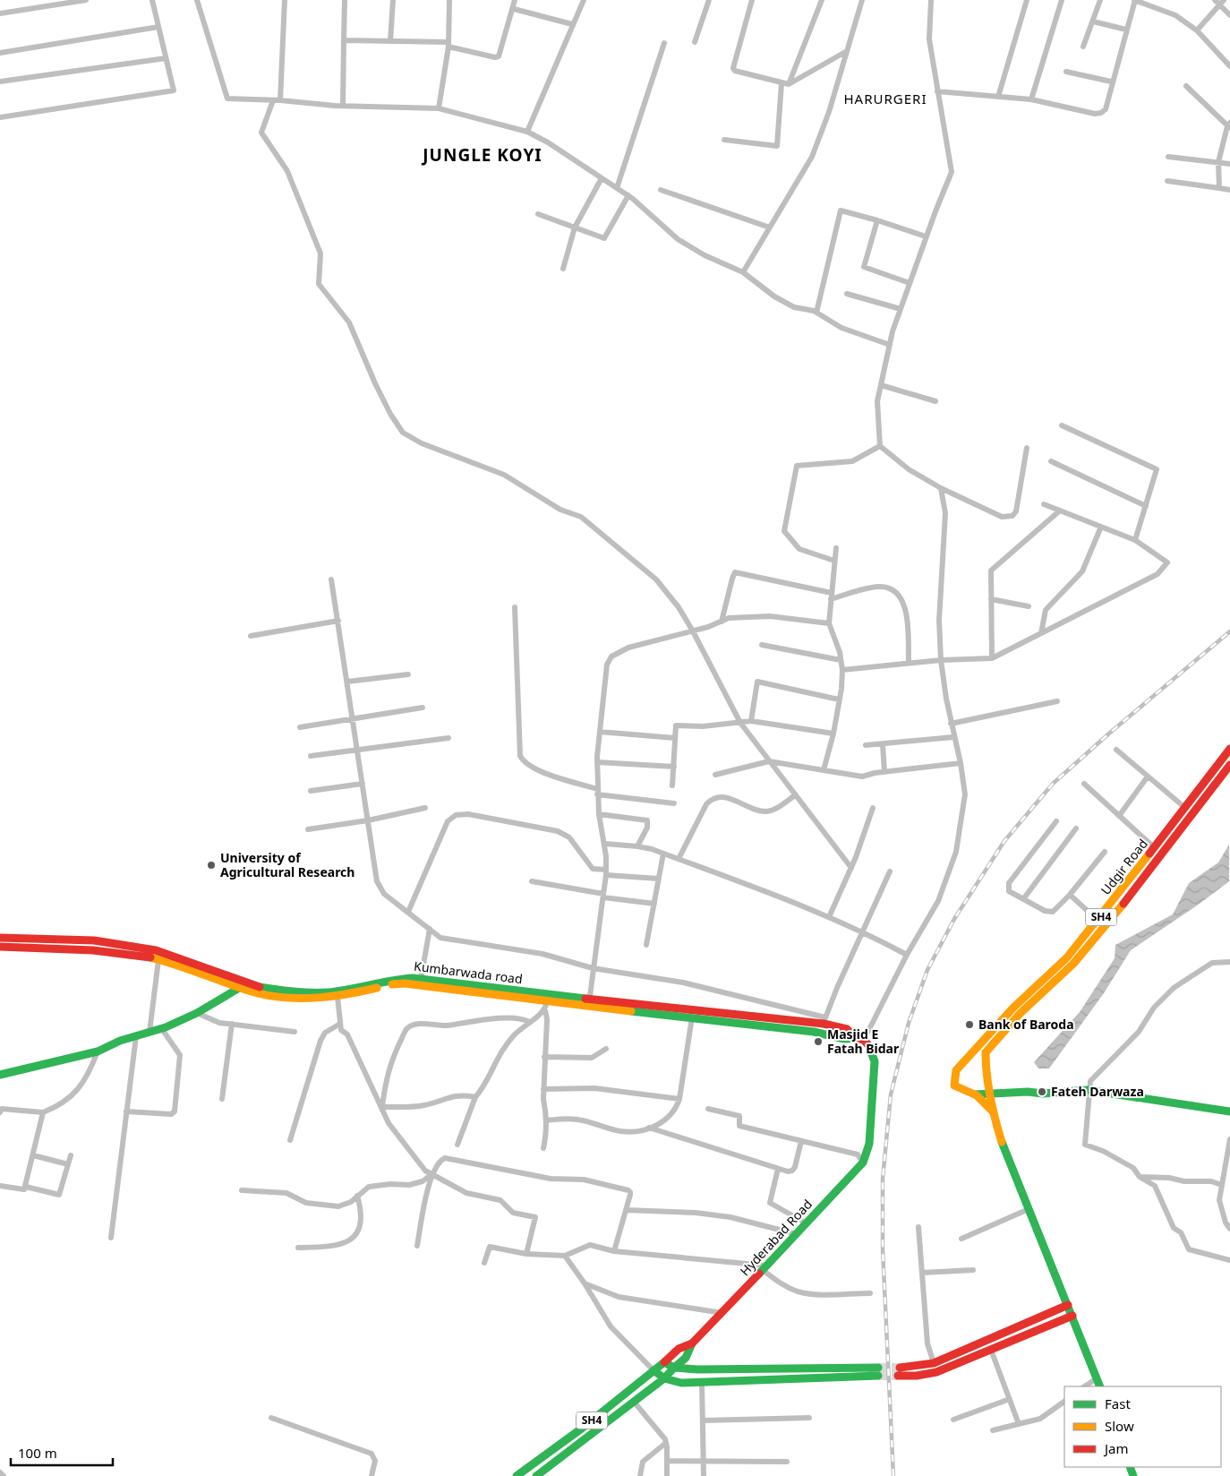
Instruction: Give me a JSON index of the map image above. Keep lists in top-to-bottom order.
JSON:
{
  "streets": {
    "main road": [
      "Udgir Road",
      "SH4",
      "Kumbarwada road",
      "Hyderabad Road"
    ]
  },
  "crossings": [
    ["Kumbarwada road", "Hyderabad Road"]
  ],
  "districts": ["HARURGERI", "JUNGLE KOYI"],
  "places": [
    "University of Agricultural Research",
    "Bank of Baroda",
    "Masjid E Fatah Bidar",
    "Fateh Darwaza"
  ],
  "legend": ["Fast", "Slow", "Jam"],
  "scale_bar": "100 m"
}
